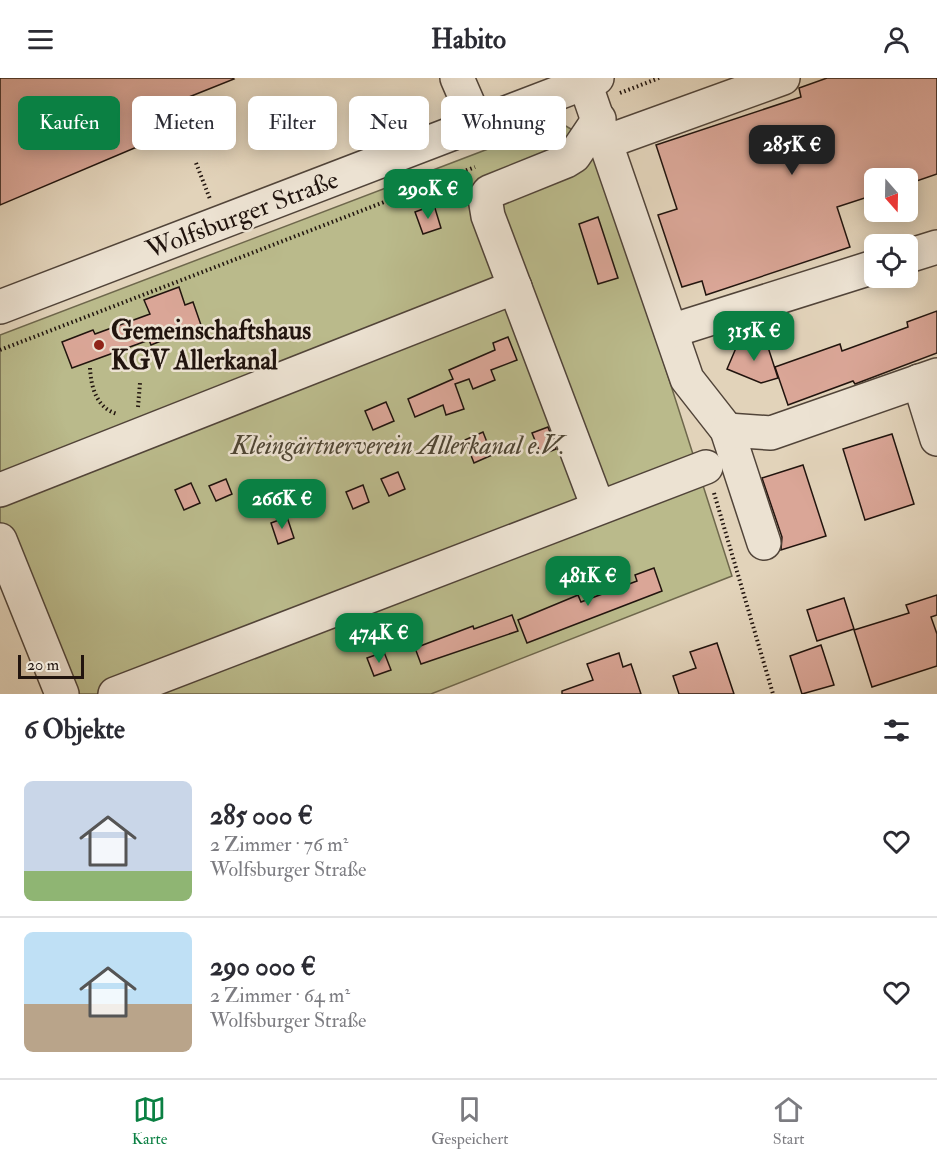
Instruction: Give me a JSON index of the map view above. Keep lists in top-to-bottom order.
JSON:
{
  "streets": {
    "street": ["Wolfsburger Straße"]
  },
  "parks": ["Kleingärtnerverein Allerkanal e.V."],
  "places": ["Gemeinschaftshaus KGV Allerkanal"],
  "scale_bar": "20 m",
  "north": "bottom",
  "page": {
    "header": "Habito",
    "chip": [
      "Kaufen",
      "Mieten",
      "Filter",
      "Neu",
      "Wohnung"
    ],
    "price": [
      "285K €",
      "290K €",
      "315K €",
      "266K €",
      "481K €",
      "474K €"
    ],
    "scale": "20 m",
    "heading": "6 Objekte",
    "list": [
      {
        "name": "285 000 €",
        "note": "2 Zimmer · 76 m² · Wolfsburger Straße"
      },
      {
        "name": "290 000 €",
        "note": "2 Zimmer · 64 m² · Wolfsburger Straße"
      }
    ],
    "tabs": ["Karte", "Gespeichert", "Start"]
  }
}
